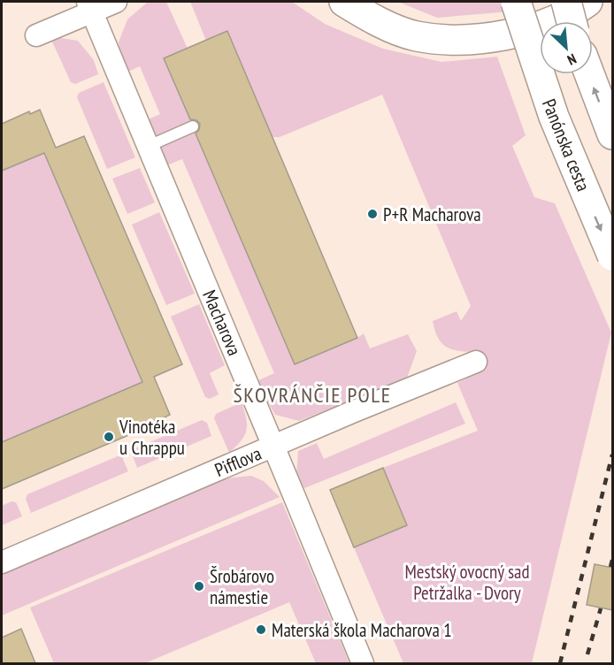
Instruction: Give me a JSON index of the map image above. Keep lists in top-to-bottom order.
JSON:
{
  "streets": {
    "main road": ["Panónska cesta"],
    "street": ["Macharova", "Pifflova"]
  },
  "crossings": [
    ["Macharova", "Pifflova"]
  ],
  "districts": ["ŠKOVRÁNČIE POLE"],
  "parks": ["Mestský ovocný sad Petržalka - Dvory"],
  "places": [
    "P+R Macharova",
    "Vinotéka u Chrappu",
    "Šrobárovo námestie",
    "Materská škola Macharova 1"
  ],
  "north": "bottom right"
}
